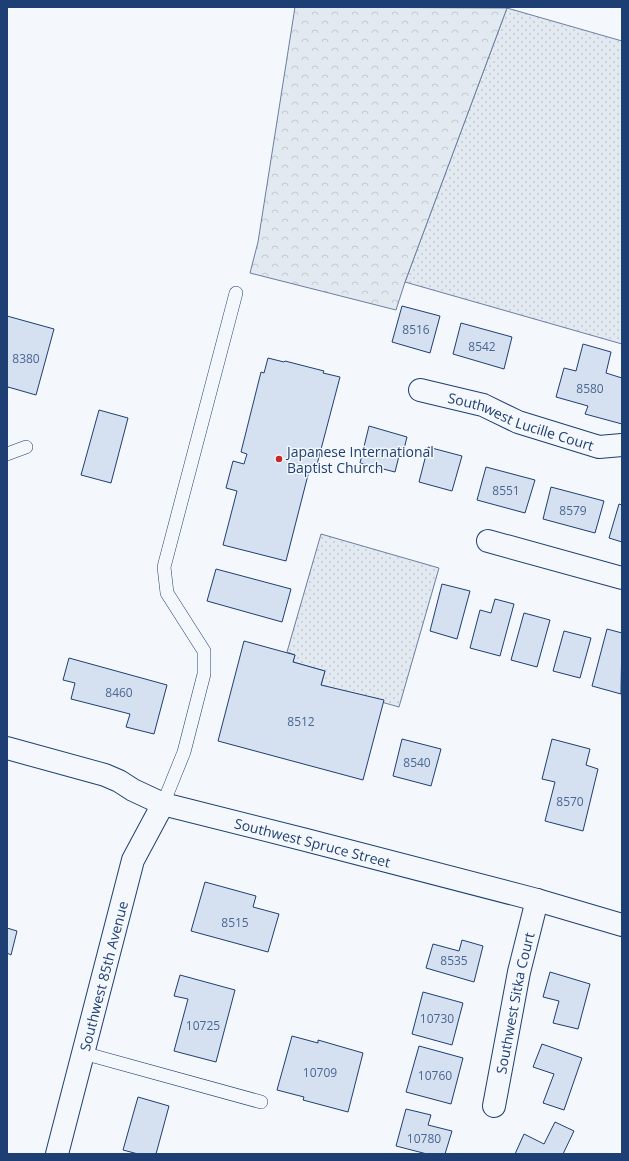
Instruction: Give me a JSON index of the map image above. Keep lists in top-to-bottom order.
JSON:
{
  "streets": {
    "street": [
      "Southwest Lucille Court",
      "Southwest Spruce Street",
      "Southwest 85th Avenue",
      "Southwest Sitka Court"
    ]
  },
  "crossings": [
    ["Southwest Spruce Street", "Southwest 85th Avenue"],
    ["Southwest Spruce Street", "Southwest Sitka Court"]
  ],
  "places": ["Japanese International Baptist Church"],
  "house_numbers": [
    "8516",
    "8542",
    "8380",
    "8580",
    "8551",
    "8579",
    "8460",
    "8512",
    "8540",
    "8570",
    "8515",
    "8535",
    "10730",
    "10725",
    "10709",
    "10760",
    "10780"
  ]
}
